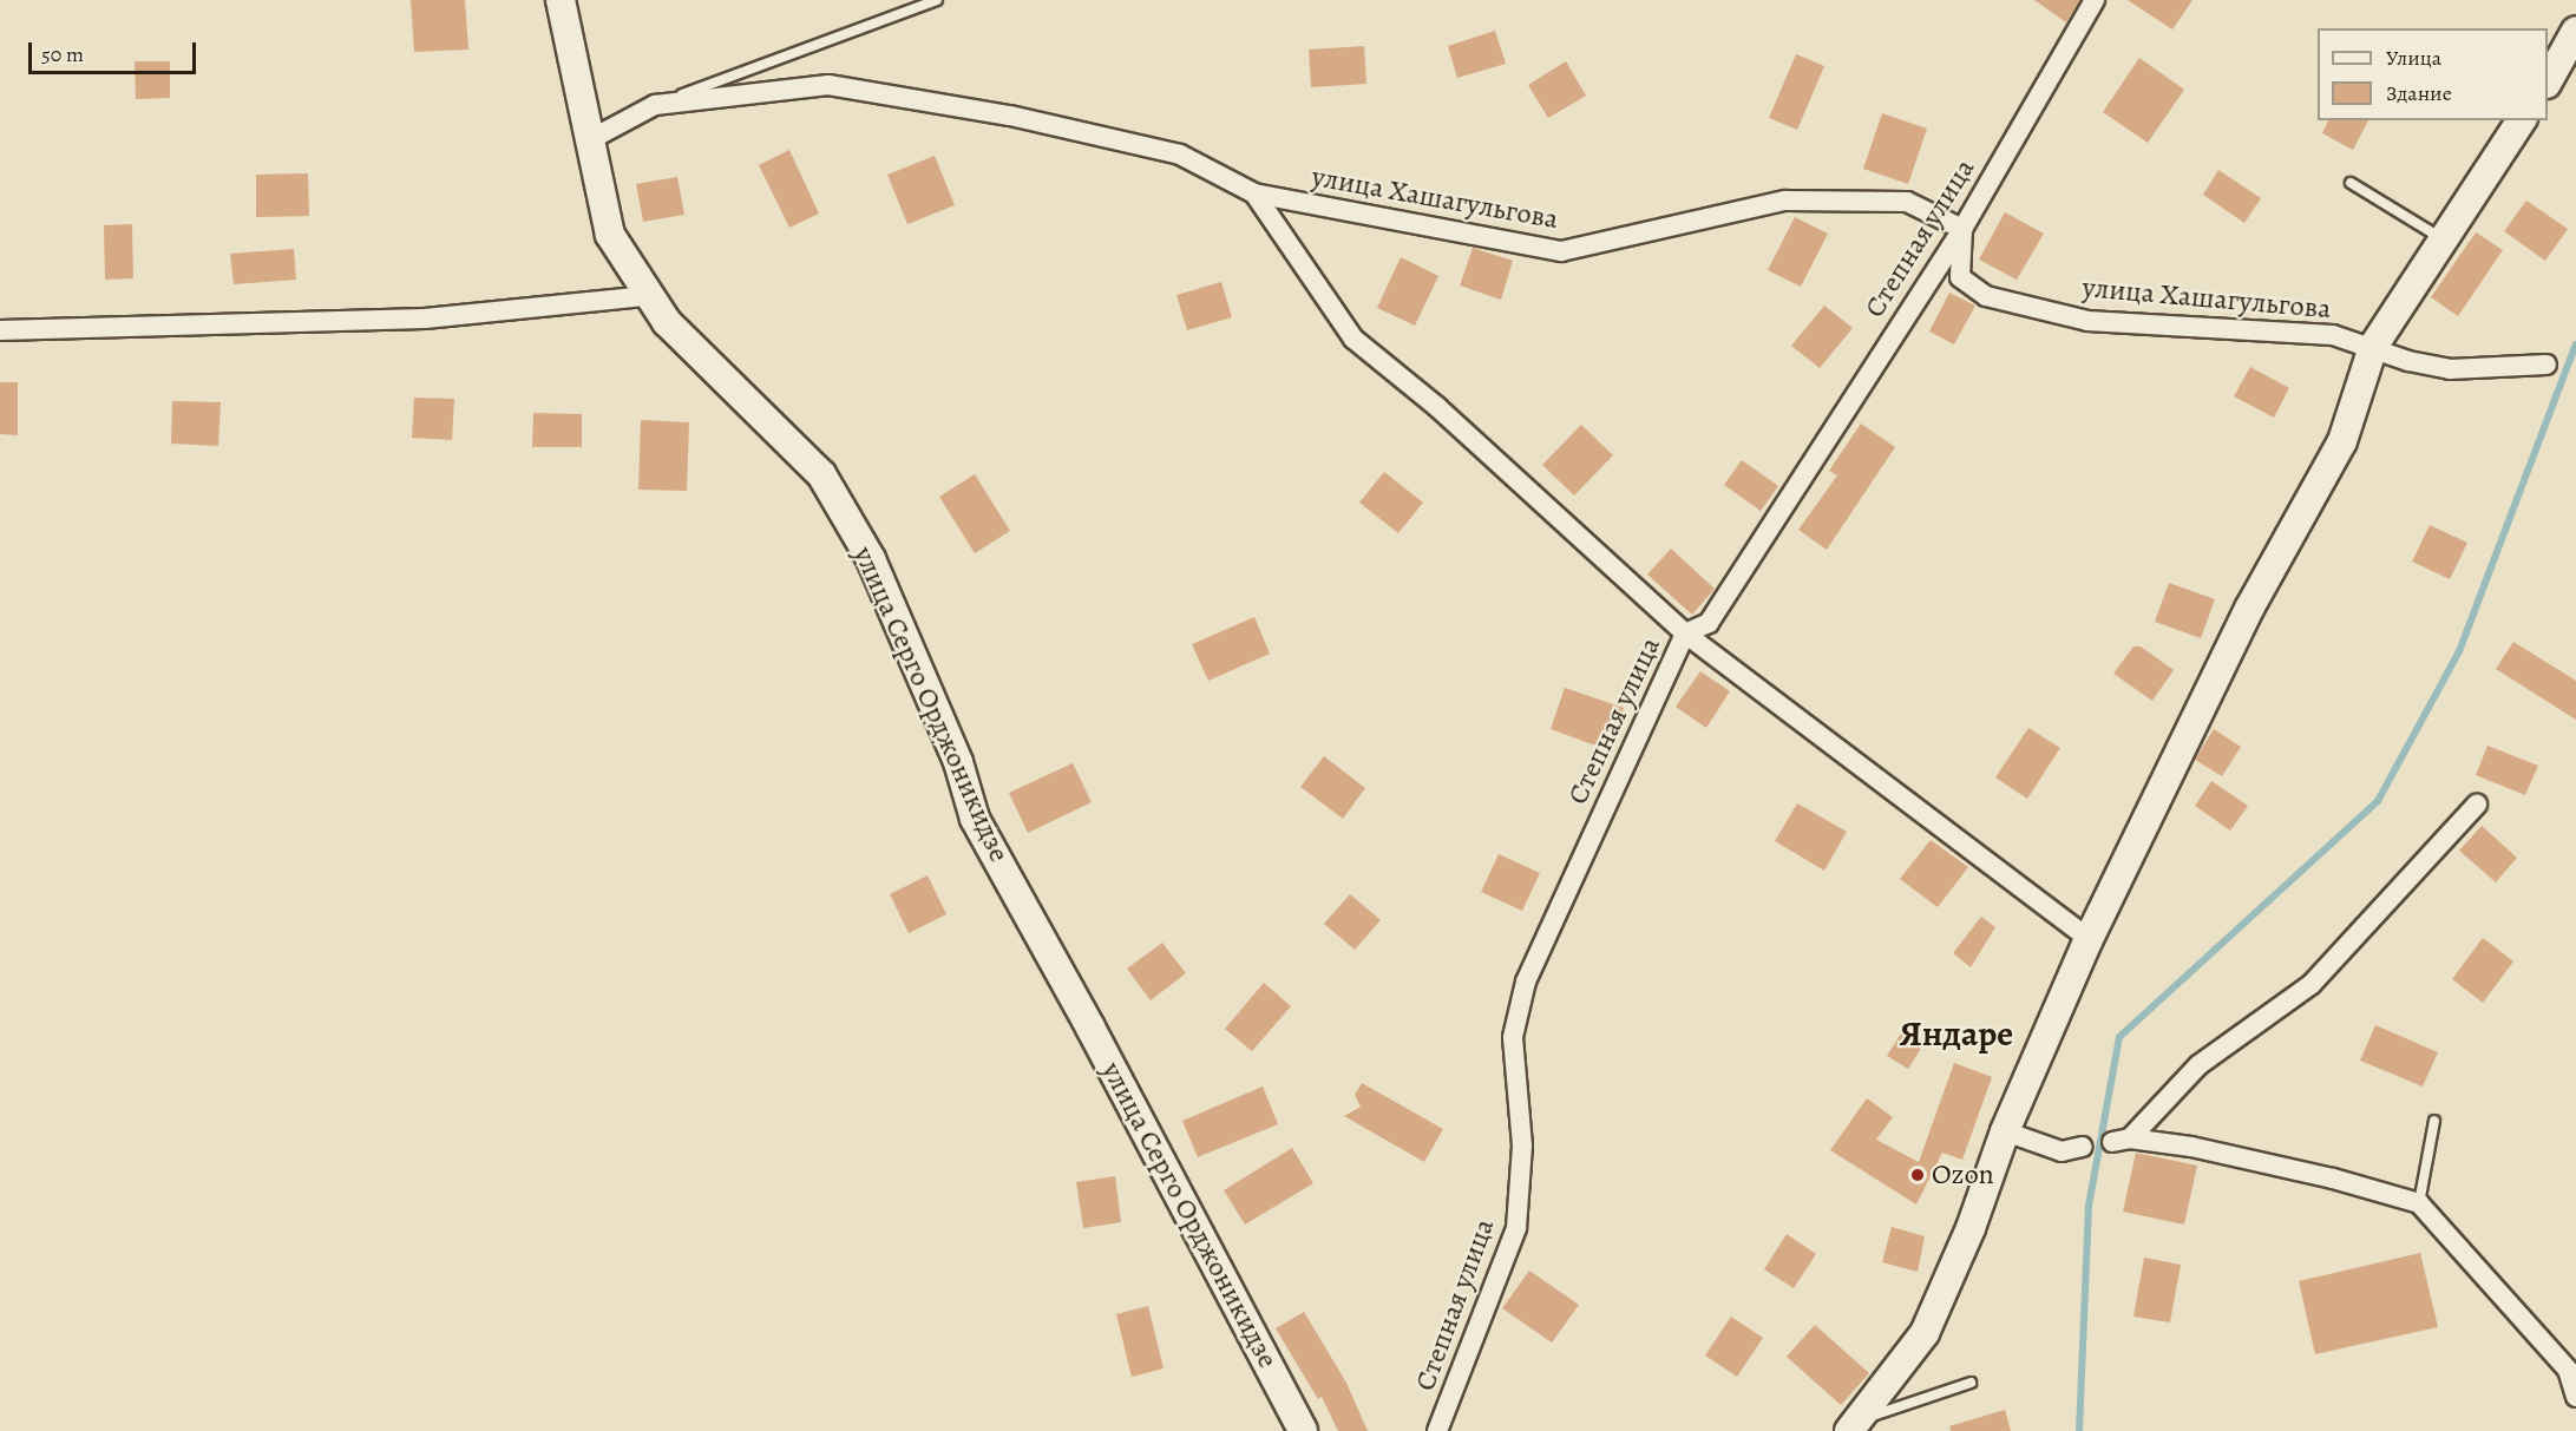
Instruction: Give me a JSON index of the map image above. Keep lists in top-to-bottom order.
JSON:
{
  "streets": {
    "street": ["улица Хашагульгова", "Степная улица", "улица Серго Орджоникидзе"]
  },
  "crossings": [
    ["улица Хашагульгова", "Степная улица"]
  ],
  "districts": ["Яндаре"],
  "places": ["Ozon"],
  "legend": ["Улица", "Здание"],
  "scale_bar": "50 m"
}
